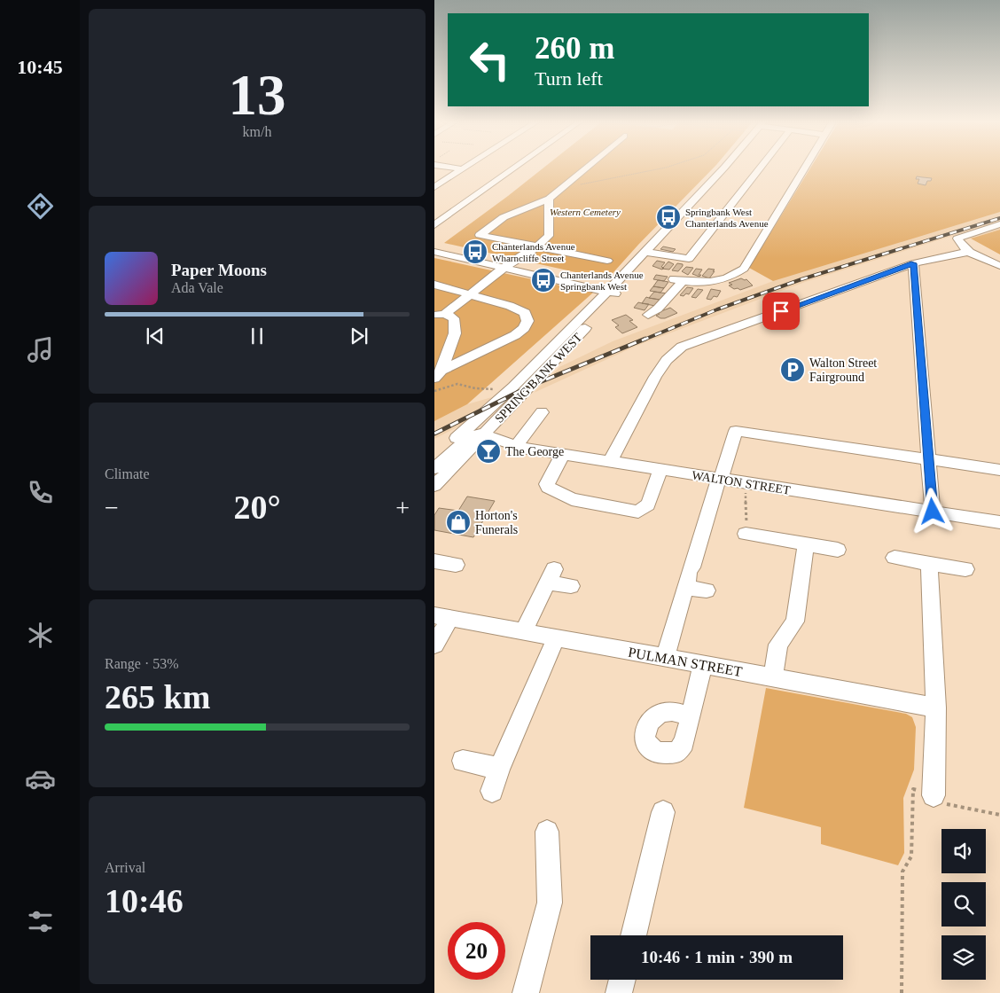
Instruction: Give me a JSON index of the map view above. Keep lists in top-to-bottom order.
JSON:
{
  "streets": {
    "street": ["SPRING BANK WEST", "WALTON STREET", "PULMAN STREET"]
  },
  "crossings": [
    ["SPRING BANK WEST", "WALTON STREET"]
  ],
  "parks": ["Western Cemetery"],
  "places": {
    "bus stop": ["Springbank West Chanterlands Avenue", "Chanterlands Avenue Wharncliffe Street", "Chanterlands Avenue Springbank West"],
    "parking": ["Walton Street Fairground"],
    "bar": ["The George"],
    "shop": ["Horton's Funerals"]
  },
  "page": {
    "tabs": "10:45",
    "tile": [
      ["13", "km/h"],
      "Climate",
      ["Range · 53%", "265 km"],
      ["Arrival", "10:46"]
    ],
    "turn": ["260 m", "Turn left"],
    "song": ["Paper Moons", "Ada Vale"],
    "heat": ["−", "20°", "+"],
    "limit": "20",
    "trip": "10:46 · 1 min · 390 m"
  }
}
